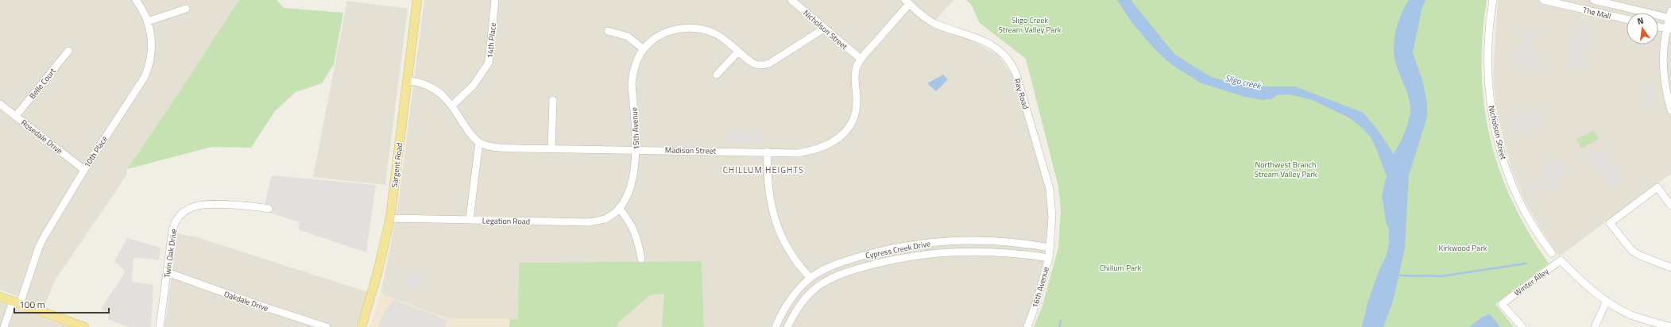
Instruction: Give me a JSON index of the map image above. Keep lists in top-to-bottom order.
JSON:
{
  "streets": {
    "main road": ["Sargent Road"],
    "street": [
      "The Mall",
      "Nicholson Street",
      "14th Place",
      "Belle Court",
      "Ray Road",
      "15th Avenue",
      "Rosedale Drive",
      "Madison Street",
      "10th Place",
      "Legation Road",
      "Cypress Creek Drive",
      "Twin Oak Drive",
      "Winter Alley",
      "16th Avenue",
      "Oakdale Drive"
    ]
  },
  "crossings": [
    ["Nicholson Street", "15th Avenue"],
    ["Nicholson Street", "Madison Street"],
    ["Belle Court", "Rosedale Drive"],
    ["Ray Road", "Madison Street"],
    ["Ray Road", "Cypress Creek Drive"],
    ["Ray Road", "16th Avenue"],
    ["15th Avenue", "Madison Street"],
    ["15th Avenue", "Legation Road"],
    ["Rosedale Drive", "10th Place"],
    ["Sargent Road", "Legation Road"],
    ["Cypress Creek Drive", "16th Avenue"],
    ["Twin Oak Drive", "Oakdale Drive"]
  ],
  "districts": ["CHILLUM HEIGHTS"],
  "water": ["Sligo creek"],
  "parks": [
    "Sligo Creek Stream Valley Park",
    "Northwest Branch Stream Valley Park",
    "Kirkwood Park",
    "Chillum Park"
  ],
  "scale_bar": "100 m",
  "north": "top"
}
